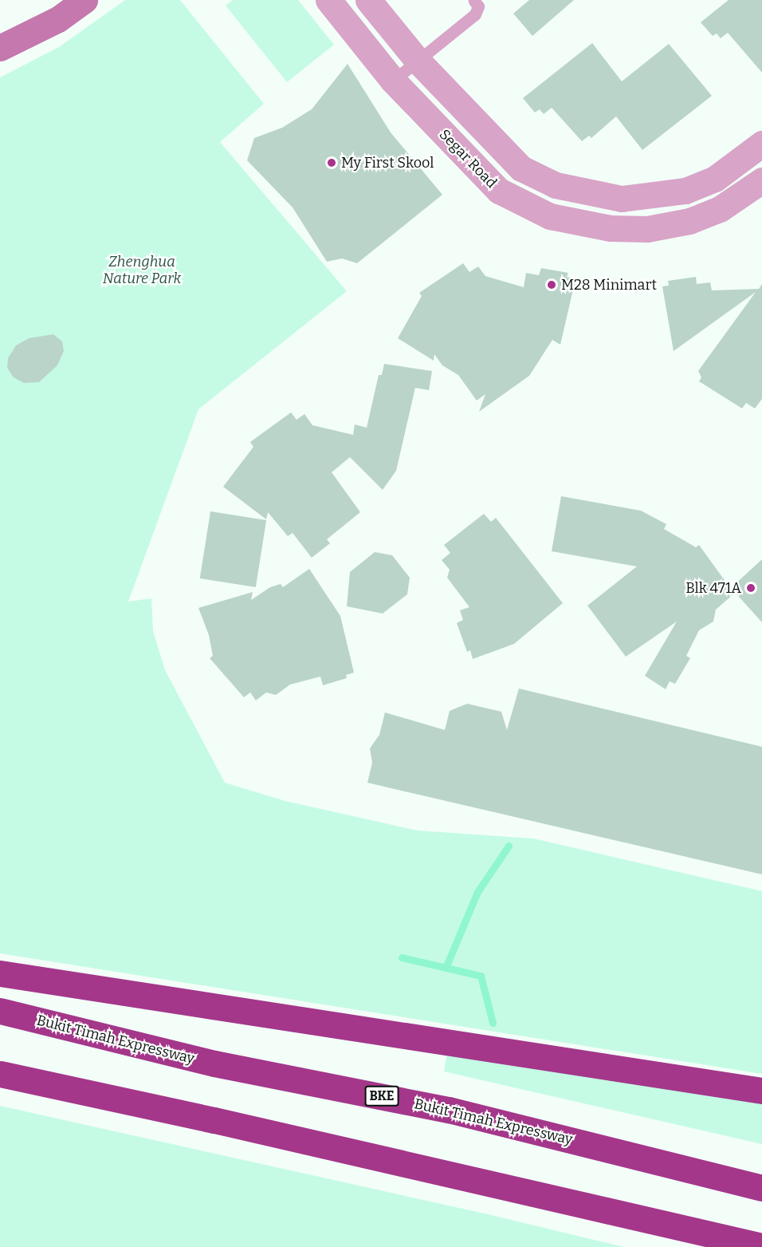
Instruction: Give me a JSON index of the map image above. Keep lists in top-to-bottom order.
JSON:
{
  "streets": {
    "highway": ["Bukit Timah Expressway", "BKE"],
    "street": ["Segar Road"]
  },
  "parks": ["Zhenghua Nature Park"],
  "places": ["My First Skool", "M28 Minimart", "Blk 471A"]
}
